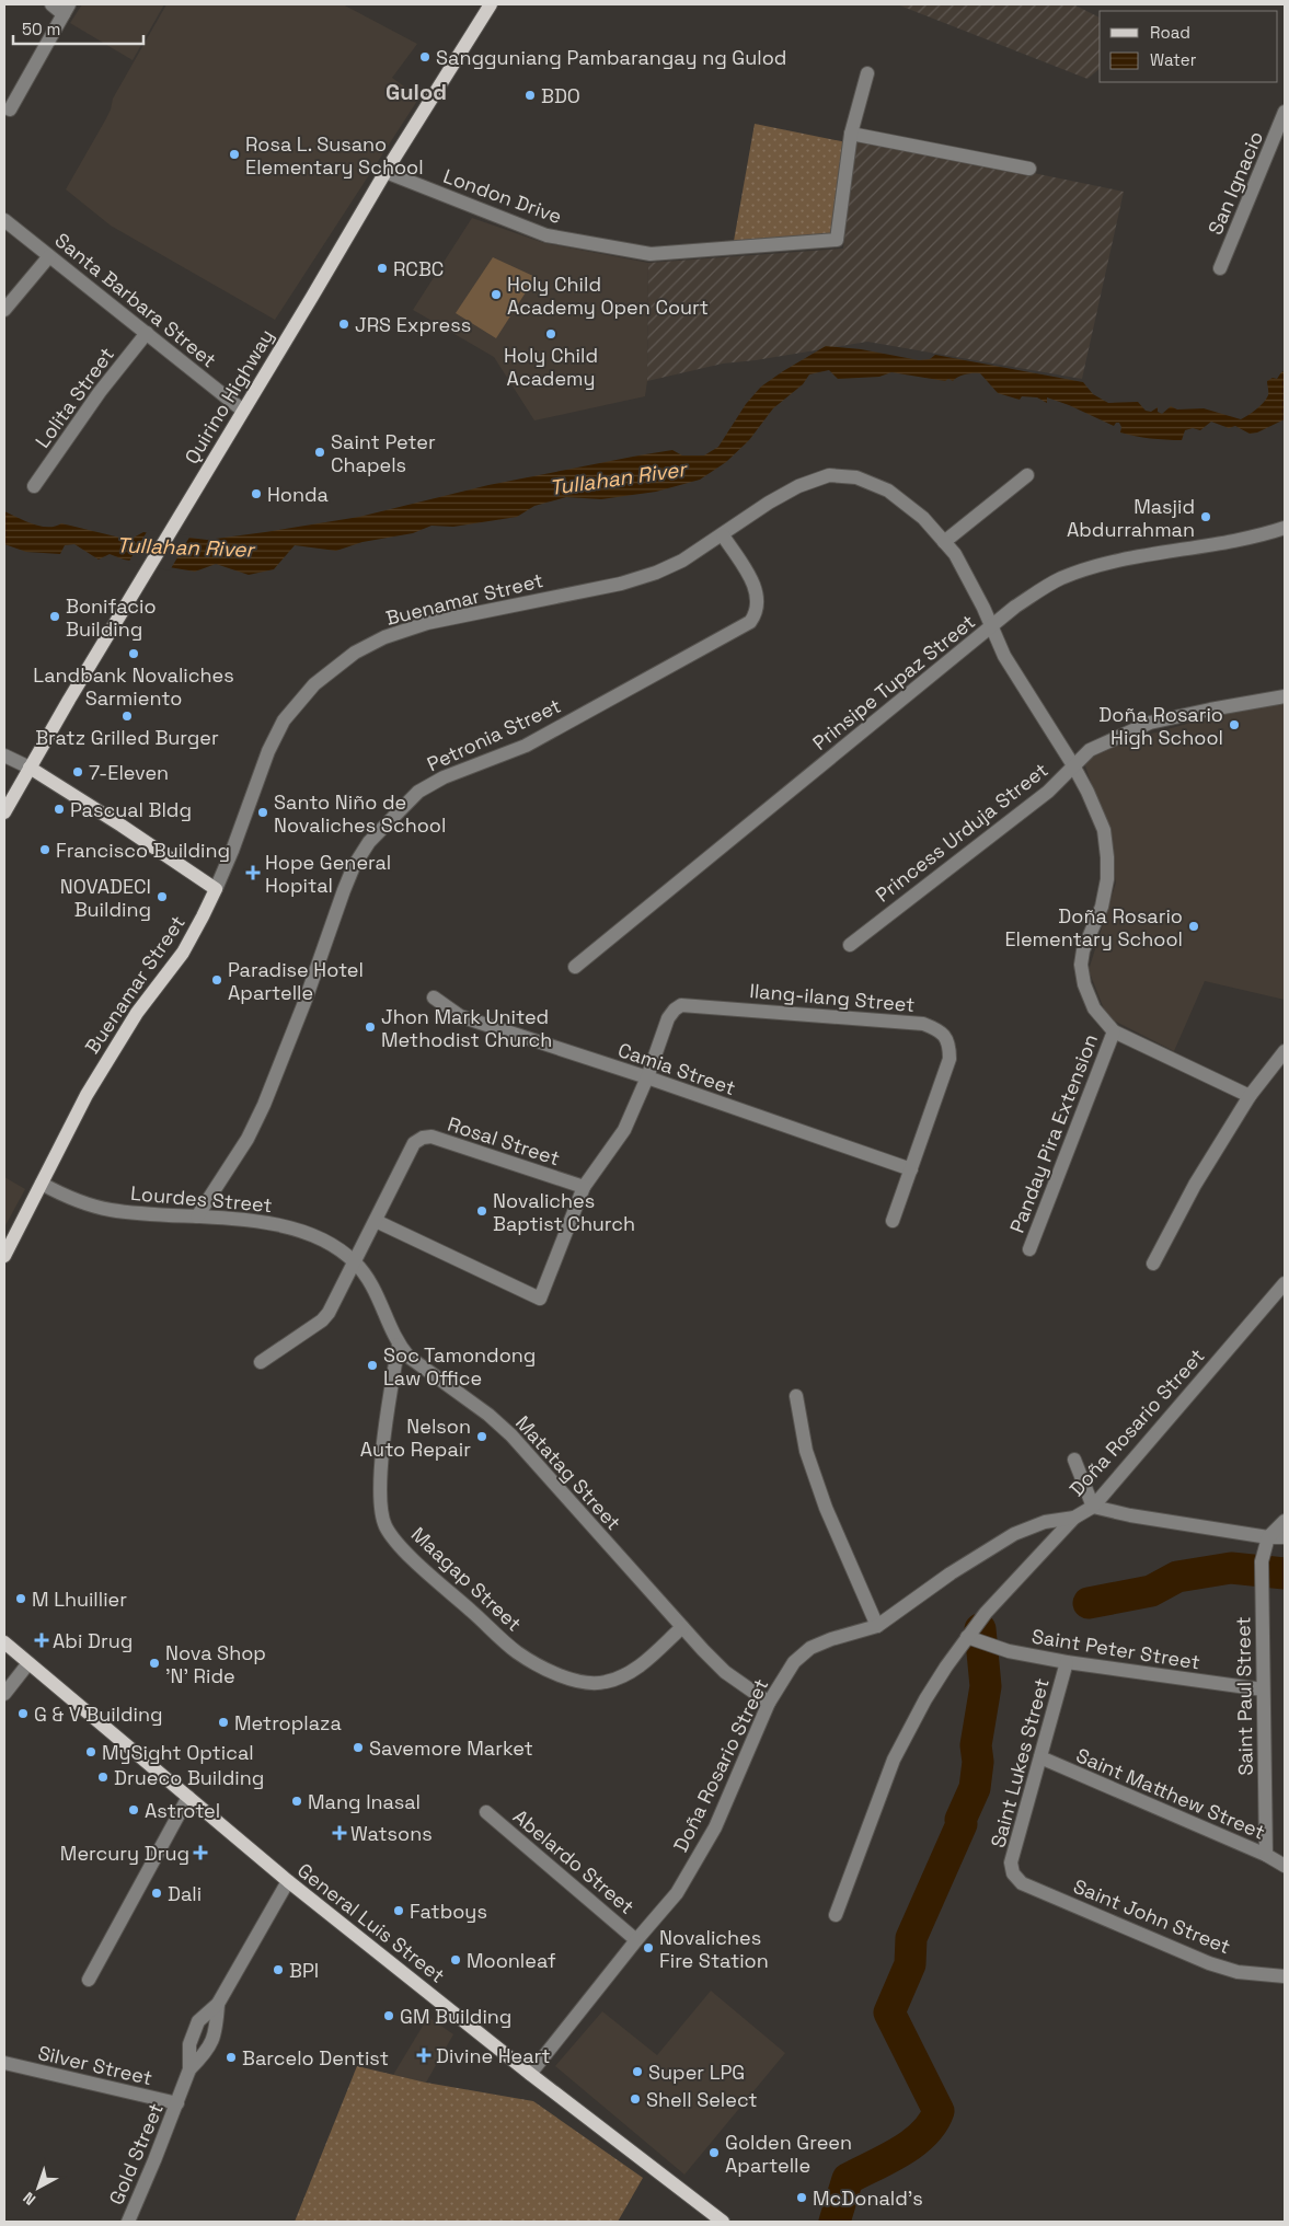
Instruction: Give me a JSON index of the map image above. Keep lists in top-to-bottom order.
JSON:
{
  "streets": {
    "main road": ["Quirino Highway", "Buenamar Street", "General Luis Street"],
    "street": [
      "San Ignacio",
      "London Drive",
      "Santa Barbara Street",
      "Lolita Street",
      "Prinsipe Tupaz Street",
      "Petronia Street",
      "Princess Urduja Street",
      "Ilang-ilang Street",
      "Camia Street",
      "Panday Pira Extension",
      "Rosal Street",
      "Lourdes Street",
      "Doña Rosario Street",
      "Matatag Street",
      "Maagap Street",
      "Saint Peter Street",
      "Saint Paul Street",
      "Saint Lukes Street",
      "Saint Matthew Street",
      "Abelardo Street",
      "Saint John Street",
      "Silver Street",
      "Gold Street"
    ]
  },
  "crossings": [
    ["London Drive", "Quirino Highway"],
    ["Santa Barbara Street", "Quirino Highway"],
    ["Santa Barbara Street", "Lolita Street"],
    ["Buenamar Street", "Prinsipe Tupaz Street"],
    ["Buenamar Street", "Petronia Street"],
    ["Buenamar Street", "Princess Urduja Street"],
    ["Buenamar Street", "Panday Pira Extension"],
    ["Buenamar Street", "Lourdes Street"],
    ["Petronia Street", "Lourdes Street"],
    ["Ilang-ilang Street", "Camia Street"],
    ["Rosal Street", "Lourdes Street"],
    ["Rosal Street", "Matatag Street"],
    ["Lourdes Street", "Matatag Street"],
    ["Doña Rosario Street", "Matatag Street"],
    ["Doña Rosario Street", "Abelardo Street"],
    ["Doña Rosario Street", "General Luis Street"],
    ["Matatag Street", "Maagap Street"],
    ["Saint Peter Street", "Saint Paul Street"],
    ["Saint Peter Street", "Saint Lukes Street"],
    ["Saint Paul Street", "Saint Matthew Street"],
    ["Saint Lukes Street", "Saint Matthew Street"],
    ["Saint Lukes Street", "Saint John Street"],
    ["General Luis Street", "Gold Street"],
    ["Silver Street", "Gold Street"]
  ],
  "districts": ["Gulod"],
  "water": ["Tullahan River"],
  "places": {
    "other": [
      "Sangguniang Pambarangay ng Gulod",
      "BDO",
      "Rosa L. Susano Elementary School",
      "RCBC",
      "Holy Child Academy Open Court",
      "JRS Express",
      "Holy Child Academy",
      "Saint Peter Chapels",
      "Honda",
      "Masjid Abdurrahman",
      "Bonifacio Building",
      "Landbank Novaliches Sarmiento",
      "Bratz Grilled Burger",
      "Doña Rosario High School",
      "7-Eleven",
      "Pascual Bldg",
      "Santo Niño de Novaliches School",
      "Francisco Building",
      "NOVADECI Building",
      "Doña Rosario Elementary School",
      "Paradise Hotel Apartelle",
      "Jhon Mark United Methodist Church",
      "Novaliches Baptist Church",
      "Soc Tamondong Law Office",
      "Nelson Auto Repair",
      "M Lhuillier",
      "Nova Shop 'N' Ride",
      "G & V Building",
      "Metroplaza",
      "Savemore Market",
      "MySight Optical",
      "Drueco Building",
      "Mang Inasal",
      "Astrotel",
      "Dali",
      "Fatboys",
      "Novaliches Fire Station",
      "Moonleaf",
      "BPI",
      "GM Building",
      "Barcelo Dentist",
      "Super LPG",
      "Shell Select",
      "Golden Green Apartelle",
      "McDonald's"
    ],
    "health": [
      "Hope General Hopital",
      "Abi Drug",
      "Watsons",
      "Mercury Drug",
      "Divine Heart"
    ]
  },
  "legend": ["Road", "Water"],
  "scale_bar": "50 m",
  "north": "bottom left"
}
